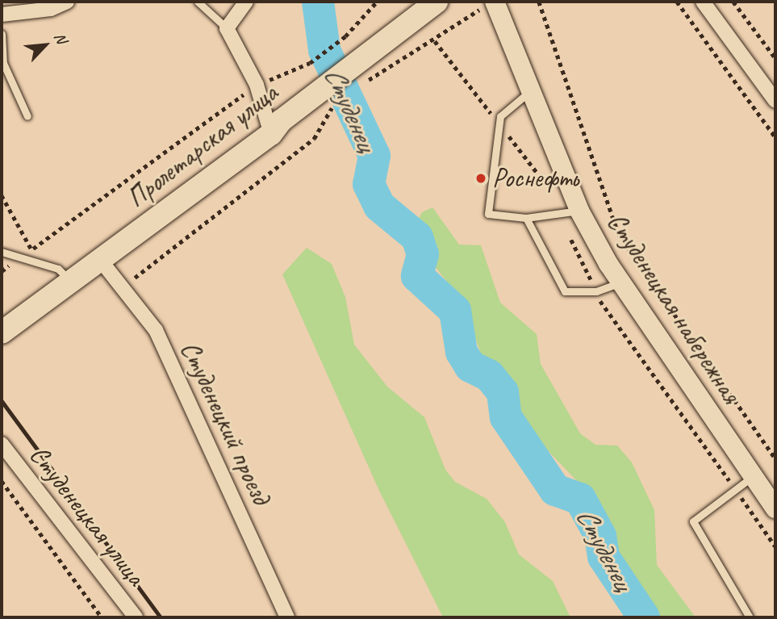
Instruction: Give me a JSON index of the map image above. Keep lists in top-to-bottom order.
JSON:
{
  "streets": {
    "main road": ["Пролетарская улица"],
    "street": ["Студенецкая набережная", "Студенецкий проезд", "Студенецкая улица"]
  },
  "crossings": [
    ["Пролетарская улица", "Студенецкий проезд"]
  ],
  "water": ["Студенец"],
  "places": ["Роснефть"],
  "north": "top right"
}
